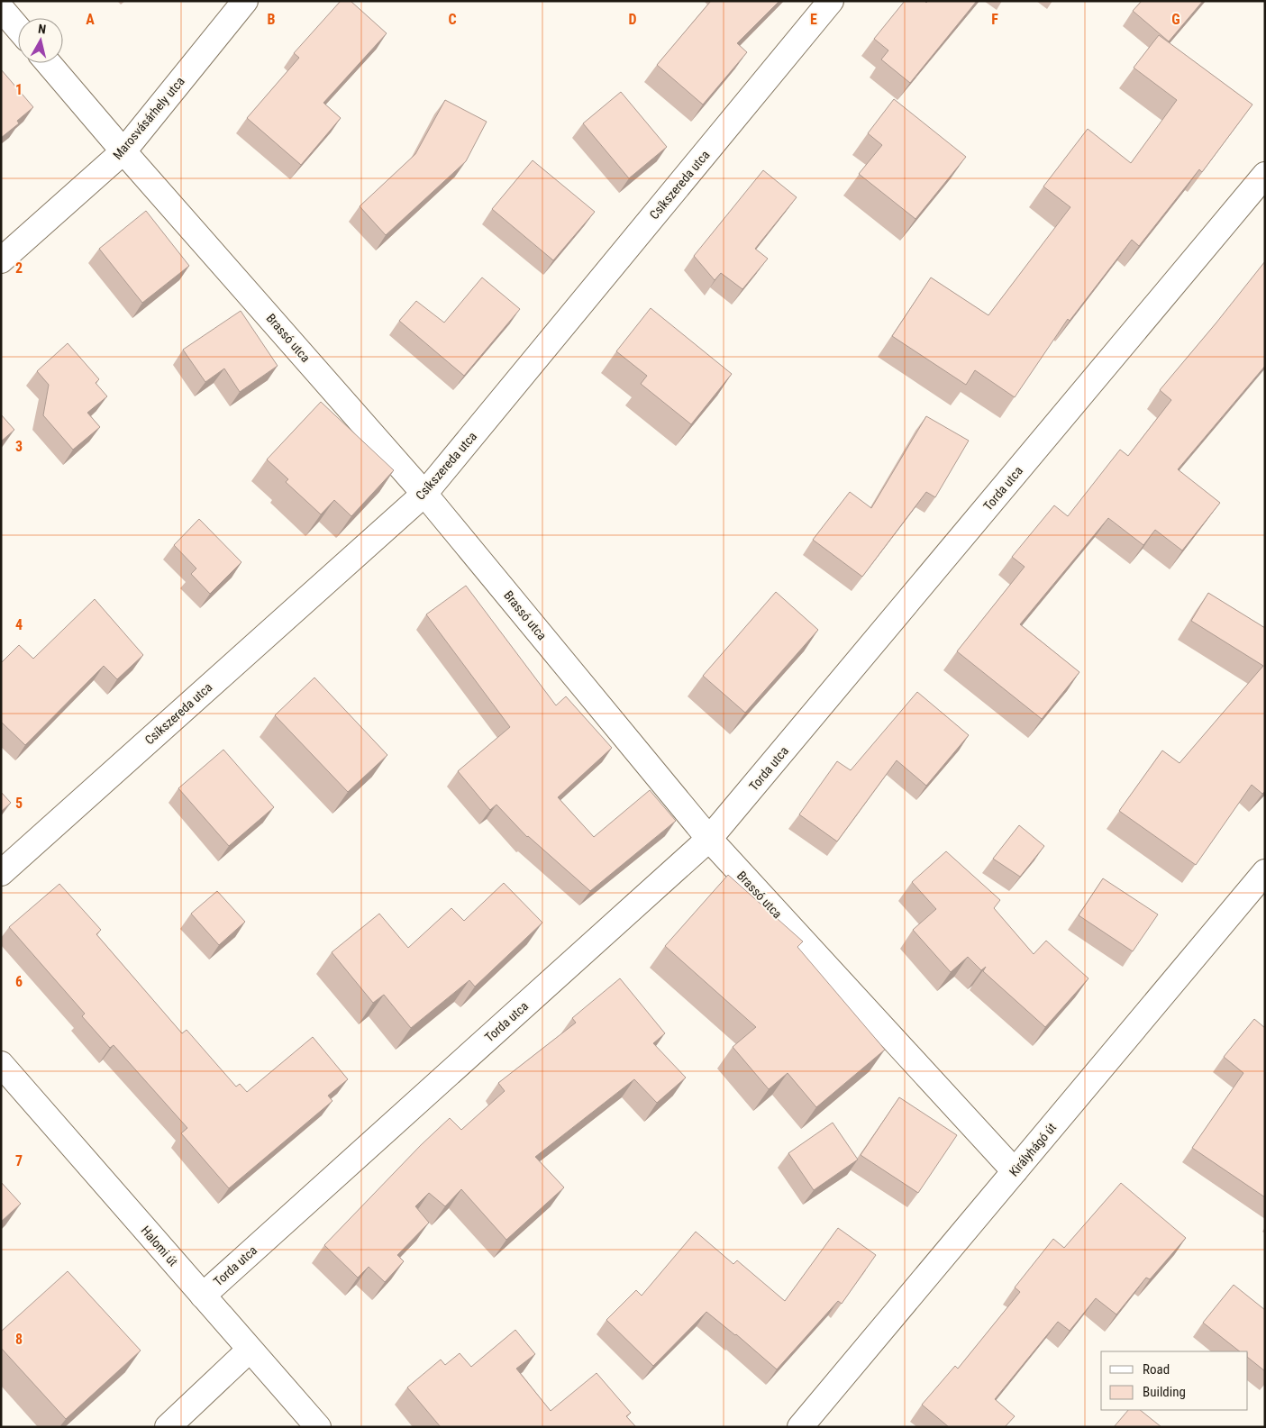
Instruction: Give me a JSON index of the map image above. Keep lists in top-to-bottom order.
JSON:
{
  "streets": {
    "street": [
      "Marosvásárhely utca",
      "Csíkszereda utca",
      "Brassó utca",
      "Torda utca",
      "Királyhágó út",
      "Halomi út"
    ]
  },
  "crossings": [
    ["Marosvásárhely utca", "Brassó utca"],
    ["Csíkszereda utca", "Brassó utca"],
    ["Brassó utca", "Torda utca"],
    ["Brassó utca", "Királyhágó út"],
    ["Torda utca", "Halomi út"]
  ],
  "legend": ["Road", "Building"],
  "north": "top",
  "grid": {
    "columns": [
      "A",
      "B",
      "C",
      "D",
      "E",
      "F",
      "G"
    ],
    "rows": [
      "1",
      "2",
      "3",
      "4",
      "5",
      "6",
      "7",
      "8"
    ]
  }
}
